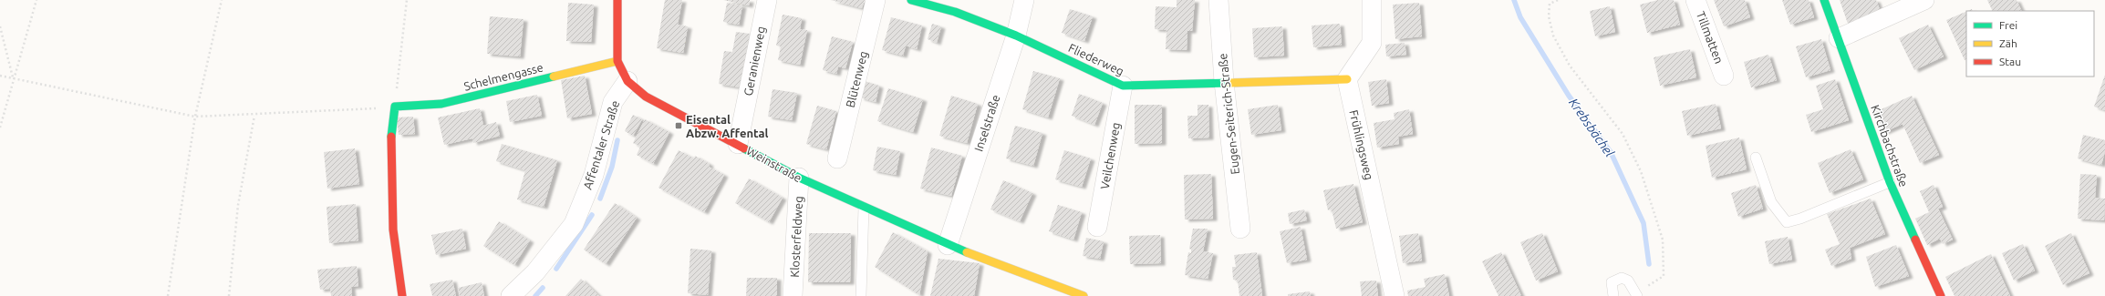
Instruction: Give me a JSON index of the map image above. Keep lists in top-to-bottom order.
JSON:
{
  "streets": {
    "street": [
      "Tillmatten",
      "Fliederweg",
      "Geranienweg",
      "Schelmengasse",
      "Blütenweg",
      "Eugen-Seiterich-Straße",
      "Inselstraße",
      "Affentaler Straße",
      "Frühlingsweg",
      "Kirchbachstraße",
      "Veilchenweg",
      "Weinstraße",
      "Klosterfeldweg"
    ]
  },
  "crossings": [
    ["Fliederweg", "Eugen-Seiterich-Straße"],
    ["Fliederweg", "Inselstraße"],
    ["Fliederweg", "Frühlingsweg"],
    ["Fliederweg", "Veilchenweg"],
    ["Geranienweg", "Weinstraße"],
    ["Schelmengasse", "Weinstraße"],
    ["Inselstraße", "Weinstraße"],
    ["Affentaler Straße", "Weinstraße"],
    ["Weinstraße", "Klosterfeldweg"]
  ],
  "water": ["Krebsbächel"],
  "places": {
    "transit": ["Eisental Abzw. Affental"]
  },
  "legend": ["Frei", "Zäh", "Stau"]
}
